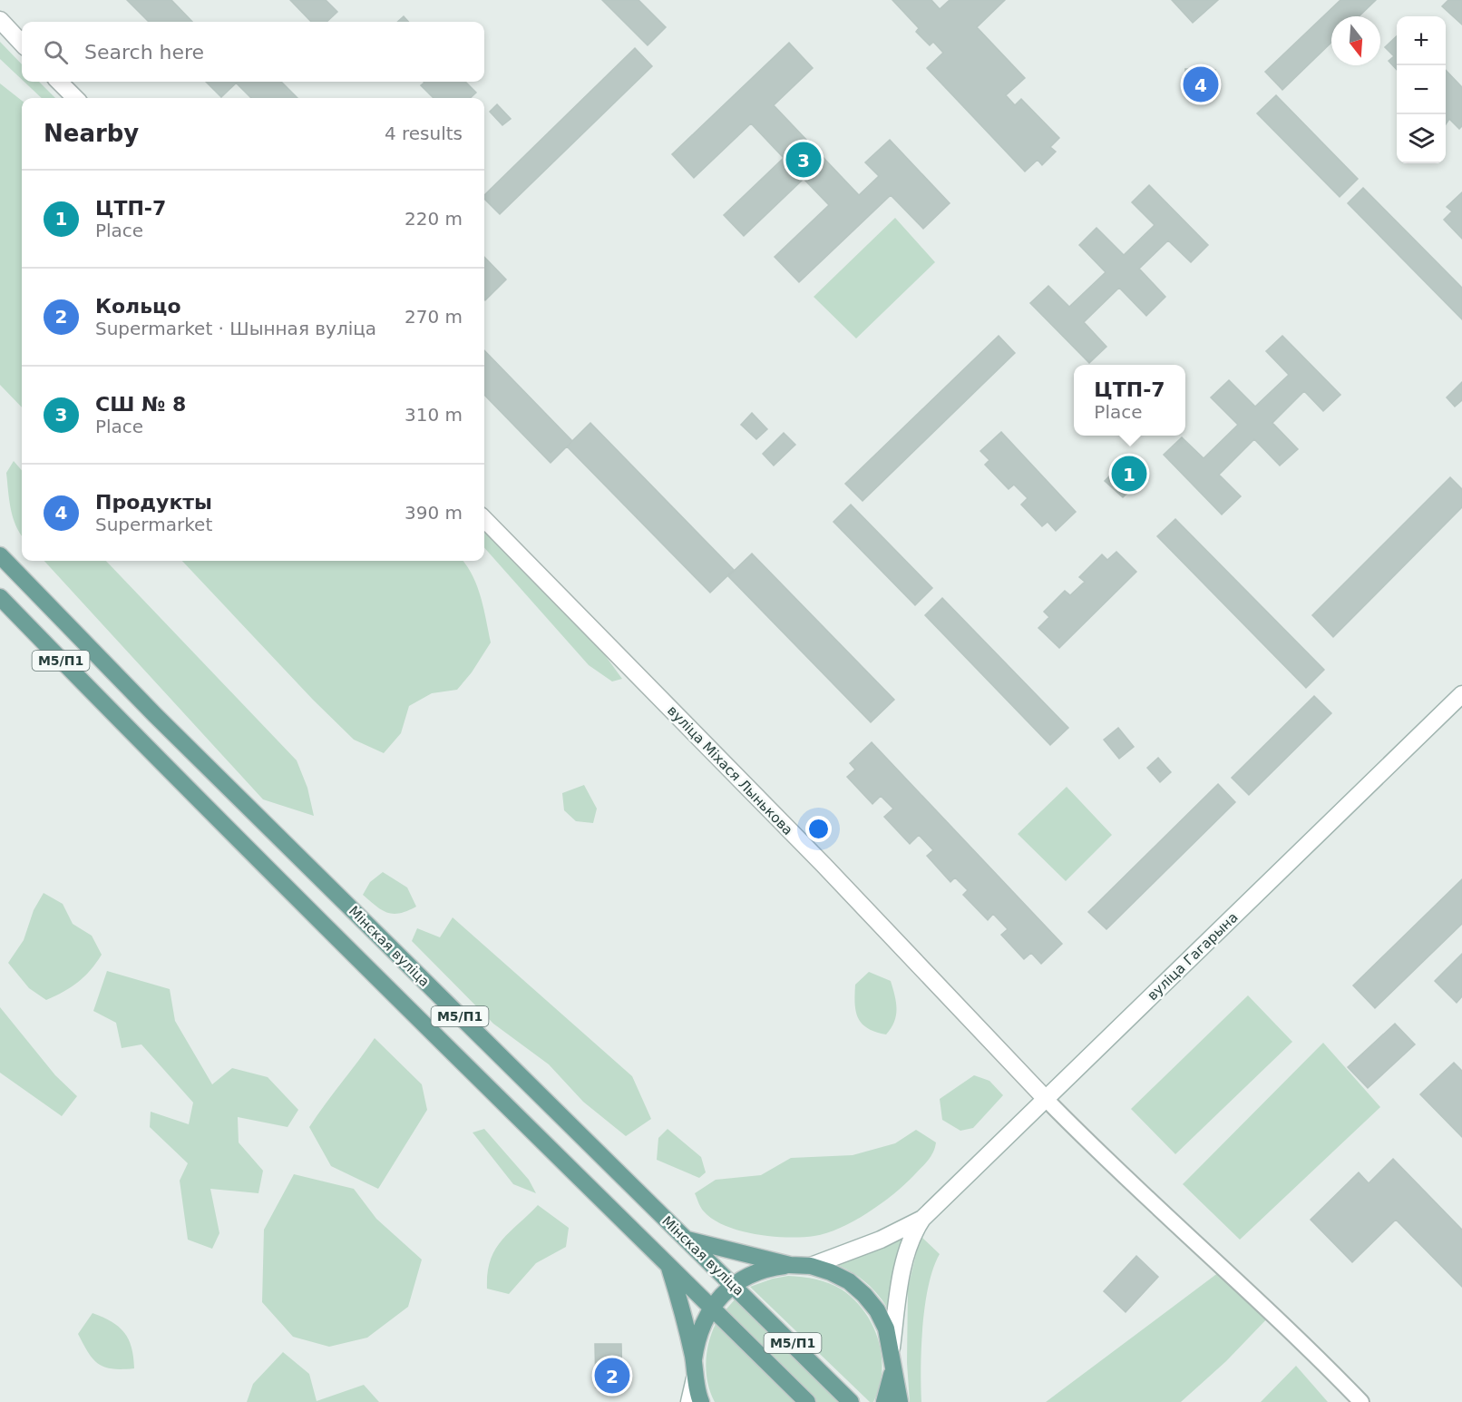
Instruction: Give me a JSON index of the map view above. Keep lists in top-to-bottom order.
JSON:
{
  "streets": {
    "main road": [
      "М5/П1",
      "вуліца Міхася Лынькова",
      "Мінская вуліца",
      "вуліца Гагарына"
    ]
  },
  "crossings": [
    ["вуліца Міхася Лынькова", "вуліца Гагарына"]
  ],
  "north": "bottom",
  "page": {
    "map_buttons": ["+", "−"],
    "search": "Search here",
    "pins": [
      "4",
      "3",
      "1",
      "2"
    ],
    "heading": ["Nearby", "4 results"],
    "list": [
      {
        "mark": "1",
        "name": "ЦТП-7",
        "note": "Place",
        "value": "220 m"
      },
      {
        "mark": "2",
        "name": "Кольцо",
        "note": "Supermarket · Шынная вуліца",
        "value": "270 m"
      },
      {
        "mark": "3",
        "name": "СШ № 8",
        "note": "Place",
        "value": "310 m"
      },
      {
        "mark": "4",
        "name": "Продукты",
        "note": "Supermarket",
        "value": "390 m"
      }
    ],
    "popup": ["ЦТП-7", "Place"]
  }
}
